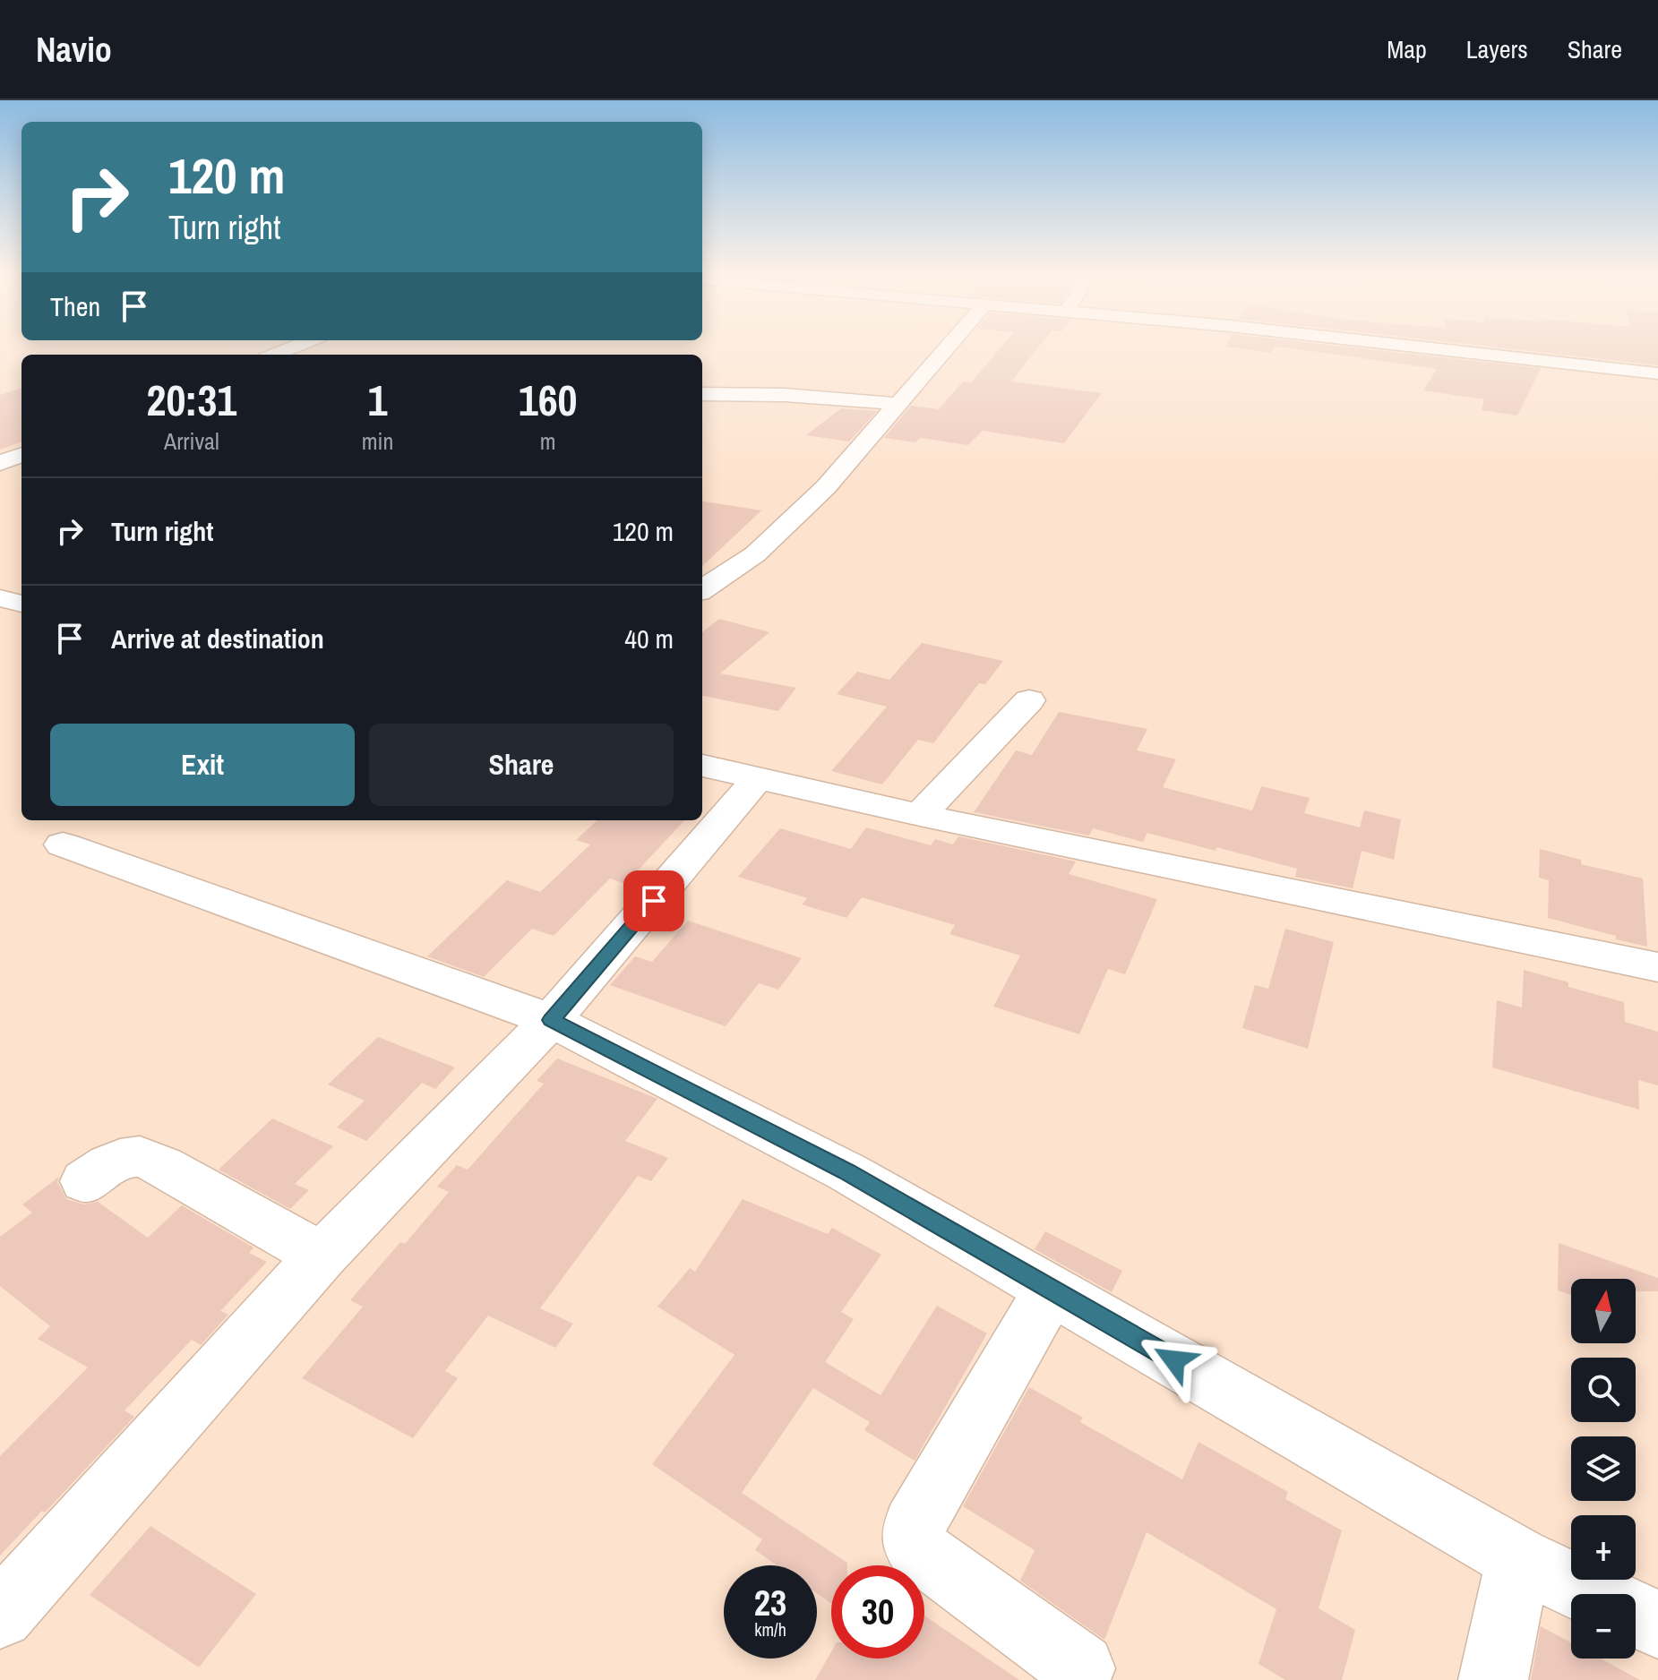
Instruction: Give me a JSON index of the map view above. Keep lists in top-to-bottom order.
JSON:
{
  "north": "top",
  "page": {
    "header": "Navio",
    "nav": ["Map", "Layers", "Share"],
    "turn": ["120 m", "Turn right"],
    "then": "Then",
    "eta": [
      "20:31",
      "Arrival",
      "1",
      "min",
      "160",
      "m"
    ],
    "list": [
      {
        "name": "Turn right",
        "value": "120 m"
      },
      {
        "name": "Arrive at destination",
        "value": "40 m"
      }
    ],
    "buttons": ["Exit", "Share"],
    "map_buttons": ["+", "−"],
    "speed": "23 km/h",
    "limit": "30"
  }
}
